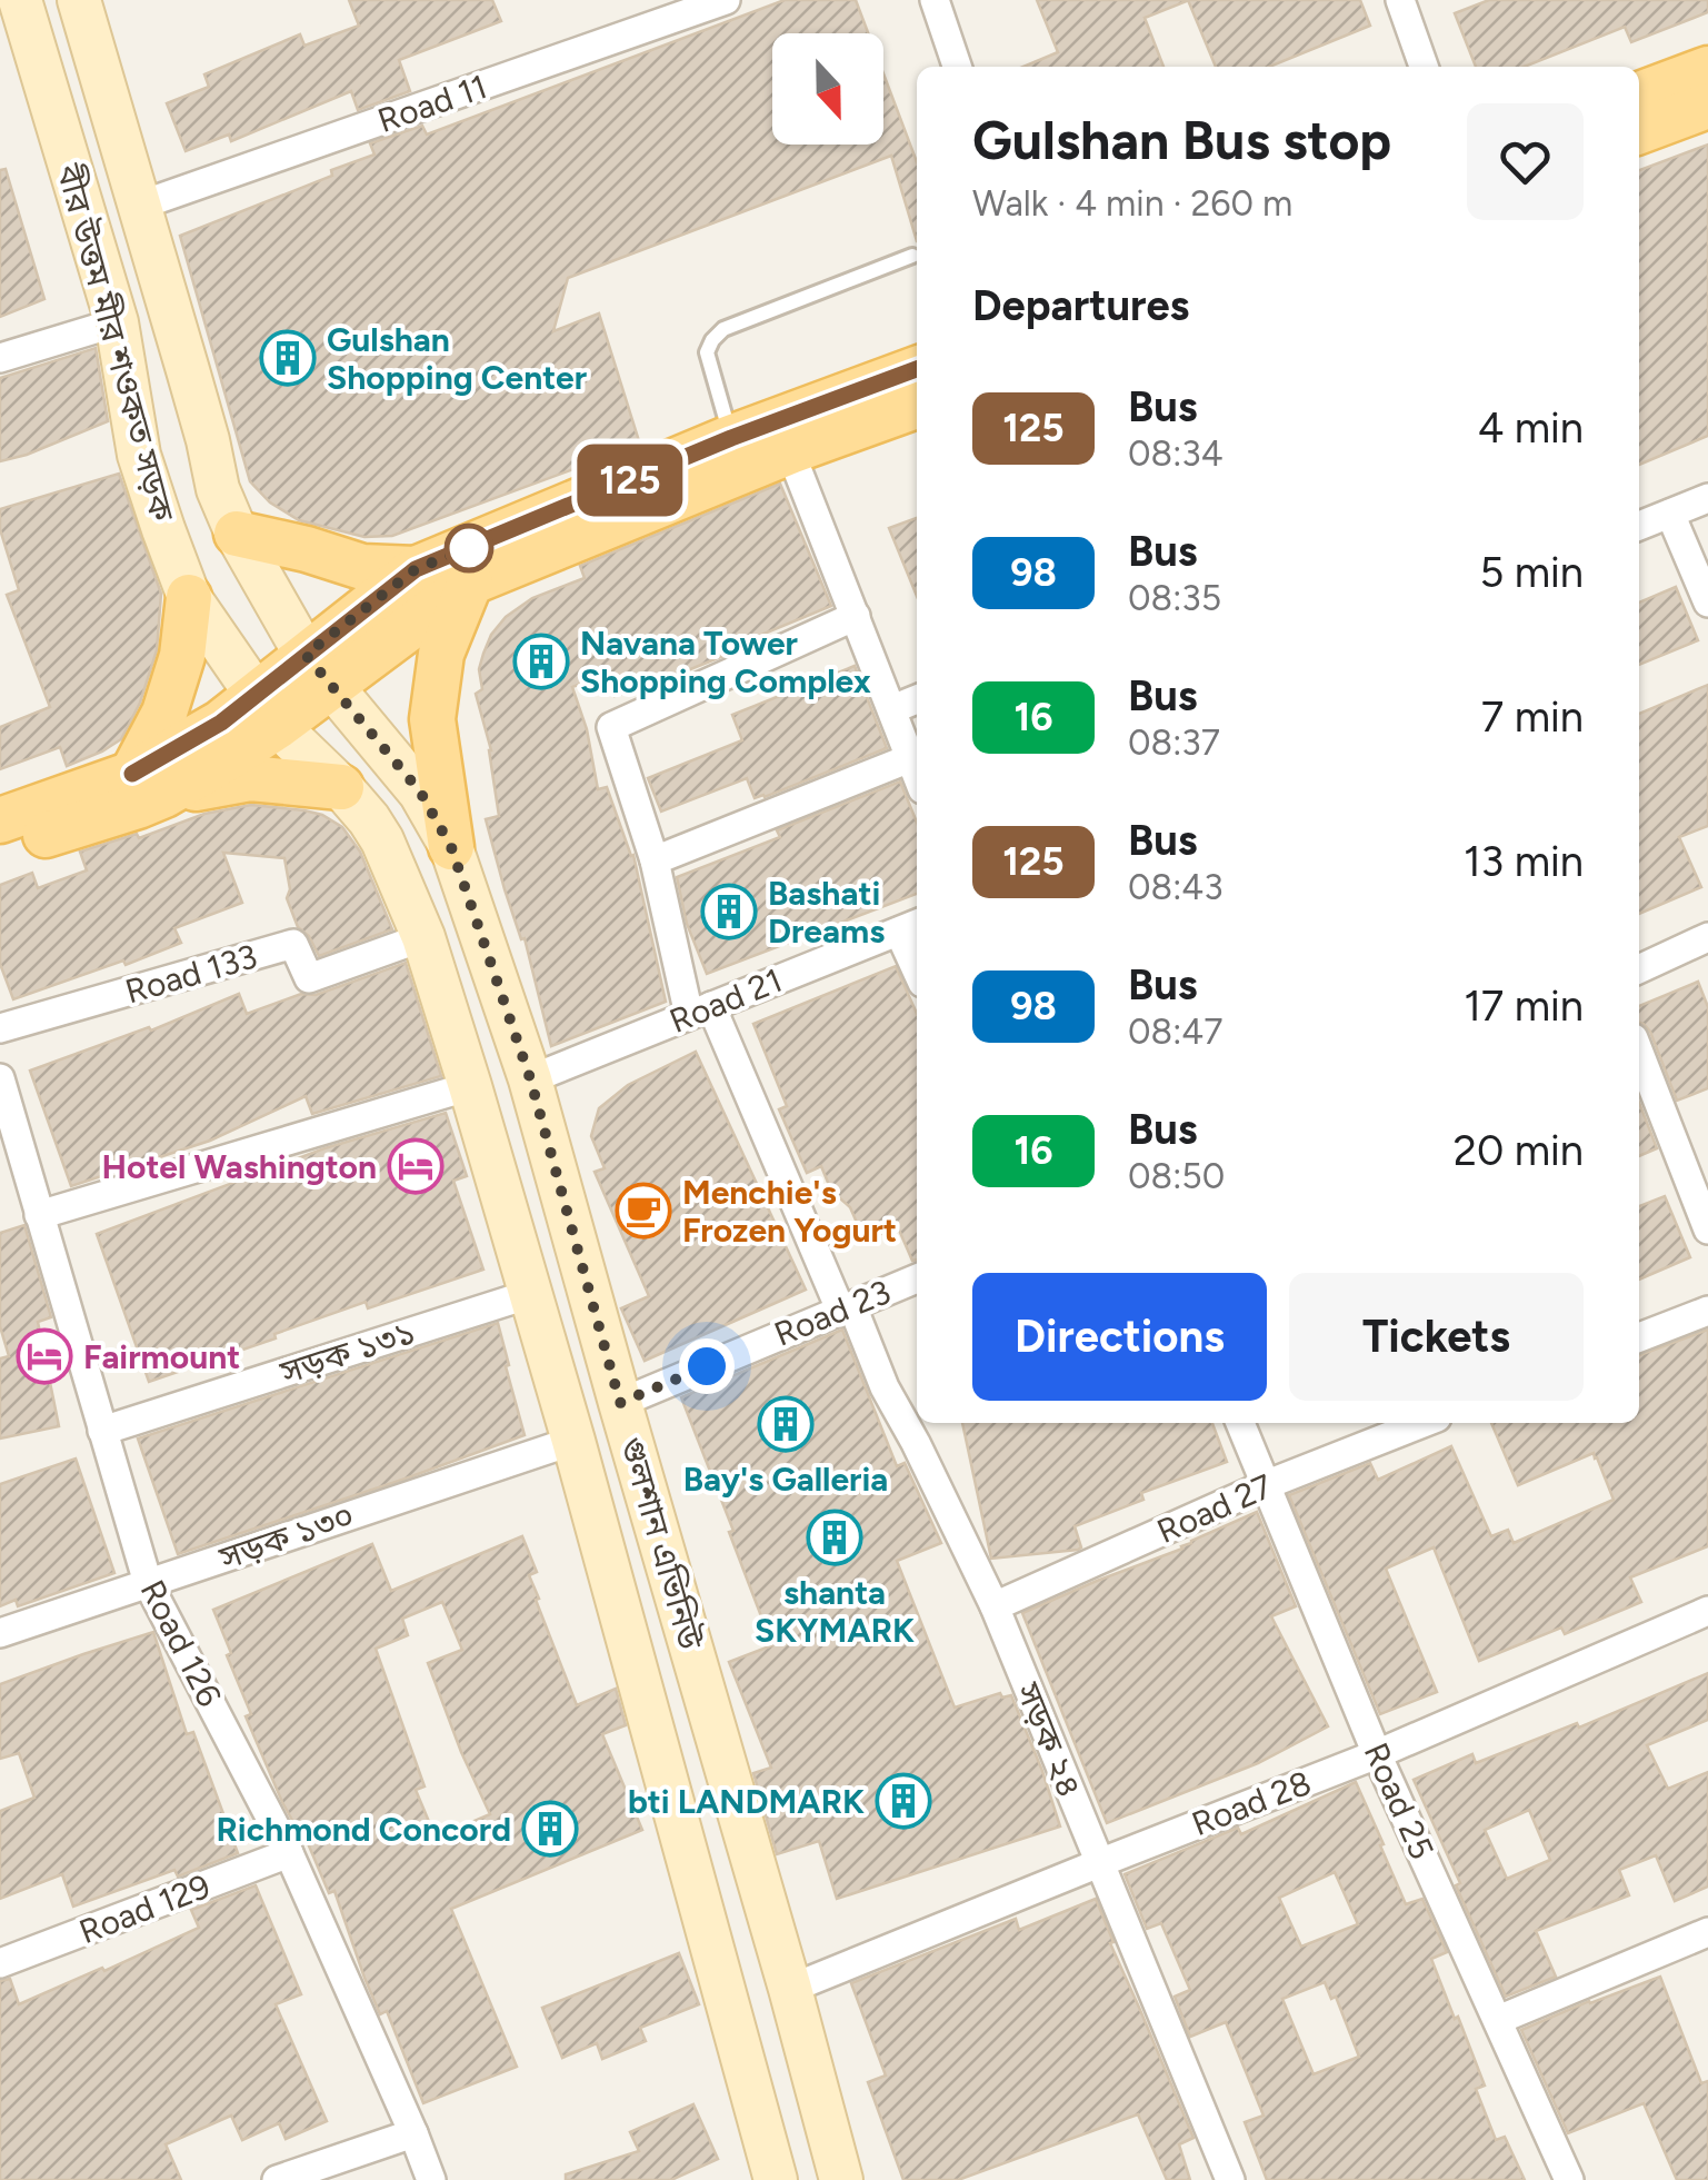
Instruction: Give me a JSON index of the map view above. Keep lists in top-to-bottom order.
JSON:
{
  "streets": {
    "main road": ["বীর উত্তম মীর শওকত সড়ক", "গুলশান এভিনিউ"],
    "street": [
      "Road 11",
      "Road 133",
      "Road 21",
      "Road 23",
      "সড়ক ১৩১",
      "Road 27",
      "সড়ক ১৩০",
      "Road 126",
      "সড়ক ২৪",
      "Road 25",
      "Road 28",
      "Road 129"
    ]
  },
  "crossings": [
    ["Road 11", "বীর উত্তম মীর শওকত সড়ক"],
    ["বীর উত্তম মীর শওকত সড়ক", "গুলশান এভিনিউ"],
    ["Road 133", "গুলশান এভিনিউ"],
    ["Road 21", "গুলশান এভিনিউ"],
    ["Road 21", "সড়ক ২৪"],
    ["Road 23", "গুলশান এভিনিউ"],
    ["Road 23", "সড়ক ২৪"],
    ["সড়ক ১৩১", "গুলশান এভিনিউ"],
    ["সড়ক ১৩১", "Road 126"],
    ["Road 27", "সড়ক ২৪"],
    ["Road 27", "Road 25"],
    ["সড়ক ১৩০", "গুলশান এভিনিউ"],
    ["সড়ক ১৩০", "Road 126"],
    ["গুলশান এভিনিউ", "Road 28"],
    ["Road 126", "Road 129"],
    ["সড়ক ২৪", "Road 28"],
    ["Road 25", "Road 28"]
  ],
  "places": {
    "building": [
      "Gulshan Shopping Center",
      "Navana Tower Shopping Complex",
      "Bashati Dreams",
      "Bay's Galleria",
      "shanta SKYMARK",
      "bti LANDMARK",
      "Richmond Concord"
    ],
    "hotel": ["Hotel Washington", "Fairmount"],
    "cafe": ["Menchie's Frozen Yogurt"]
  },
  "lines": ["bus line 125"],
  "north": "bottom",
  "page": {
    "on_map": "125",
    "heading": [
      ["Gulshan Bus stop", "Walk · 4 min · 260 m"],
      "Departures"
    ],
    "list": [
      {
        "mark": "125",
        "name": "Bus",
        "note": "08:34",
        "value": "4 min"
      },
      {
        "mark": "98",
        "name": "Bus",
        "note": "08:35",
        "value": "5 min"
      },
      {
        "mark": "16",
        "name": "Bus",
        "note": "08:37",
        "value": "7 min"
      },
      {
        "mark": "125",
        "name": "Bus",
        "note": "08:43",
        "value": "13 min"
      },
      {
        "mark": "98",
        "name": "Bus",
        "note": "08:47",
        "value": "17 min"
      },
      {
        "mark": "16",
        "name": "Bus",
        "note": "08:50",
        "value": "20 min"
      }
    ],
    "buttons": ["Directions", "Tickets"]
  }
}
